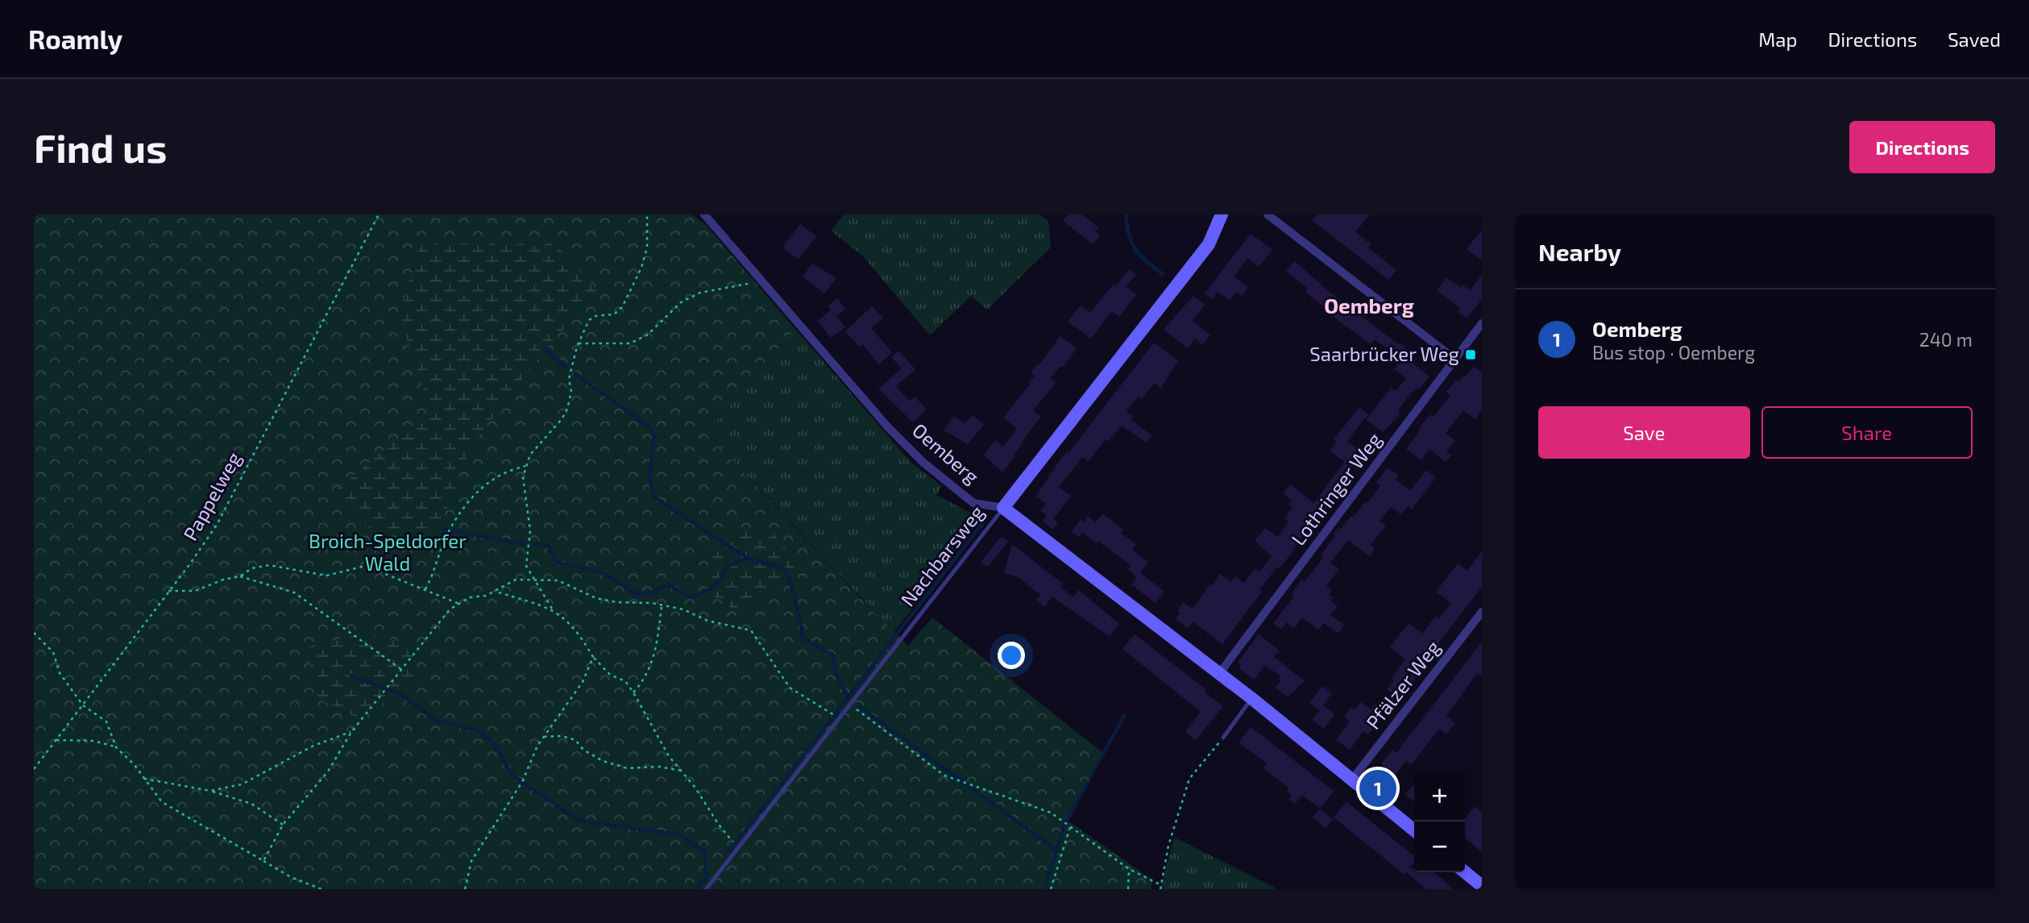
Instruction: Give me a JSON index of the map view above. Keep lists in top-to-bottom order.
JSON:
{
  "streets": {
    "street": [
      "Oemberg",
      "Lothringer Weg",
      "Nachbarsweg",
      "Pfälzer Weg"
    ],
    "path": ["Pappelweg"]
  },
  "crossings": [
    ["Oemberg", "Lothringer Weg"],
    ["Oemberg", "Nachbarsweg"],
    ["Oemberg", "Pfälzer Weg"]
  ],
  "districts": ["Oemberg"],
  "parks": ["Broich-Speldorfer Wald"],
  "places": {
    "transit": ["Saarbrücker Weg"]
  },
  "page": {
    "header": "Roamly",
    "nav": ["Map", "Directions", "Saved"],
    "buttons": [
      "Directions",
      ["Save", "Share"]
    ],
    "title": "Find us",
    "heading": "Nearby",
    "list": [
      {
        "mark": "1",
        "name": "Oemberg",
        "note": "Bus stop · Oemberg",
        "value": "240 m"
      }
    ],
    "pins": "1",
    "map_buttons": ["+", "−"]
  }
}
